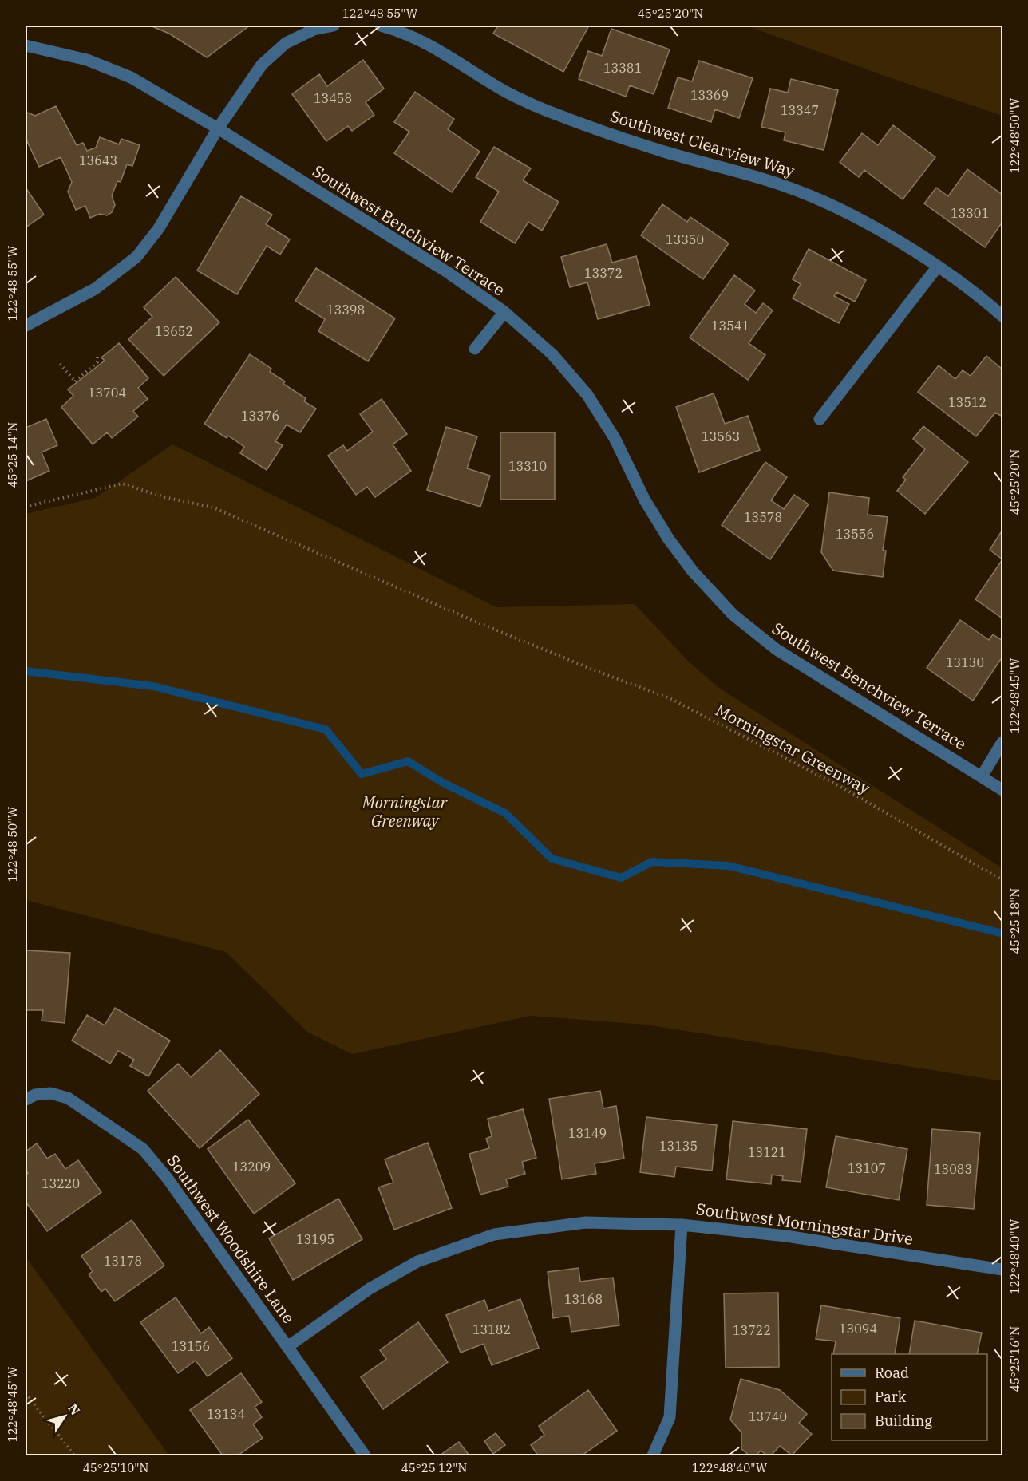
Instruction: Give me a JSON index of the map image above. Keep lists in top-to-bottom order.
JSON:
{
  "streets": {
    "street": [
      "Southwest Clearview Way",
      "Southwest Benchview Terrace",
      "Southwest Morningstar Drive",
      "Southwest Woodshire Lane"
    ],
    "path": ["Morningstar Greenway"]
  },
  "crossings": [
    ["Southwest Morningstar Drive", "Southwest Woodshire Lane"]
  ],
  "parks": ["Morningstar Greenway"],
  "house_numbers": [
    "13381",
    "13369",
    "13458",
    "13347",
    "13643",
    "13301",
    "13350",
    "13372",
    "13398",
    "13541",
    "13652",
    "13704",
    "13512",
    "13376",
    "13563",
    "13310",
    "13578",
    "13556",
    "13130",
    "13149",
    "13135",
    "13121",
    "13209",
    "13107",
    "13083",
    "13220",
    "13195",
    "13178",
    "13168",
    "13094",
    "13182",
    "13722",
    "13156",
    "13134",
    "13740"
  ],
  "legend": ["Road", "Park", "Building"],
  "north": "top right",
  "coordinates": [
    "122°48'55\"W",
    "45°25'20\"N",
    "122°48'50\"W",
    "45°25'14\"N",
    "122°48'45\"W",
    "45°25'18\"N",
    "122°48'40\"W",
    "45°25'16\"N",
    "45°25'10\"N",
    "45°25'12\"N"
  ]
}
